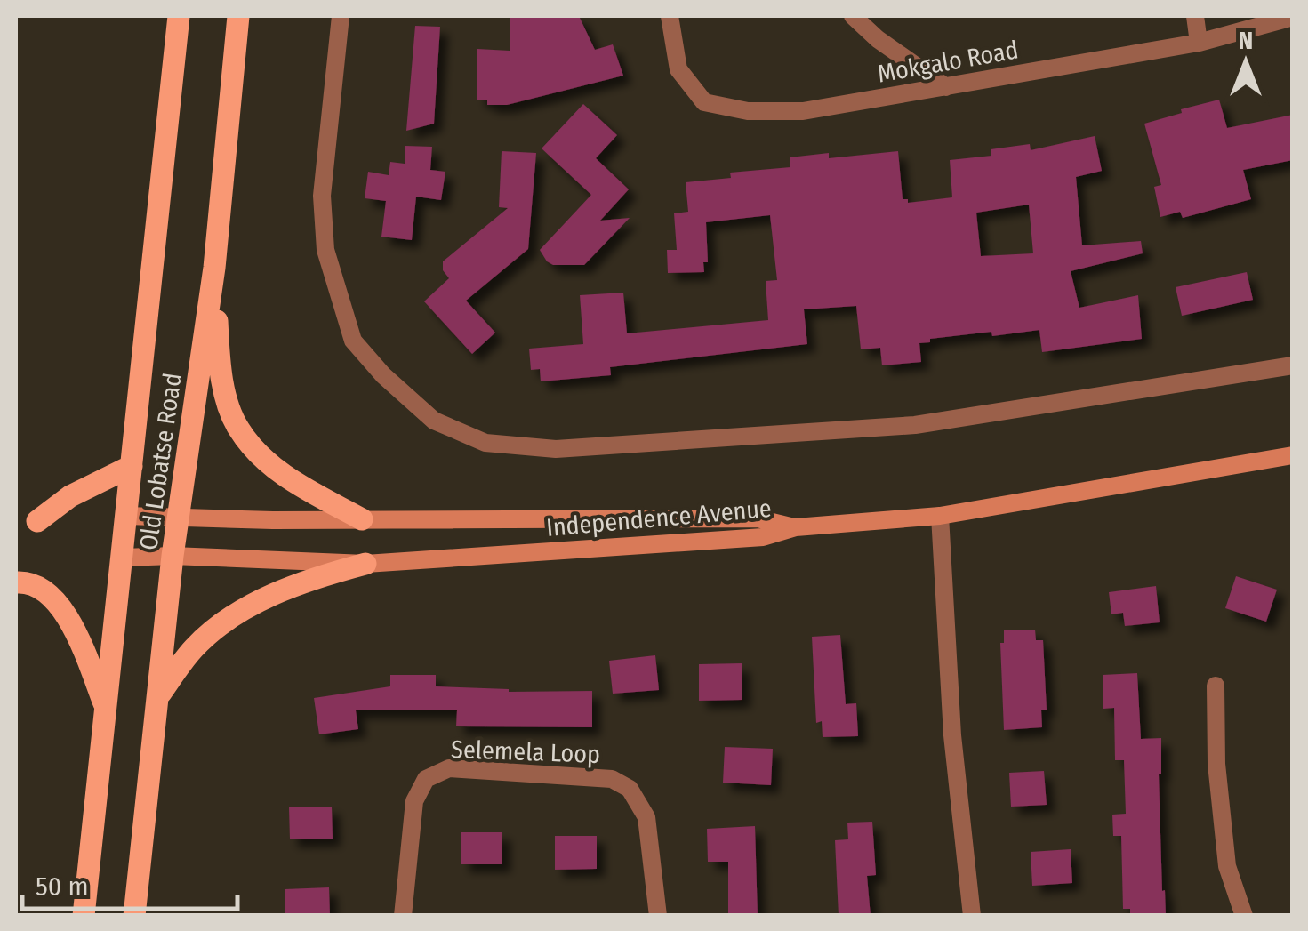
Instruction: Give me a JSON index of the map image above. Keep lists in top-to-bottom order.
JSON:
{
  "streets": {
    "main road": ["Old Lobatse Road"],
    "street": ["Mokgalo Road", "Independence Avenue", "Selemela Loop"]
  },
  "crossings": [
    ["Old Lobatse Road", "Independence Avenue"]
  ],
  "scale_bar": "50 m",
  "north": "top"
}
